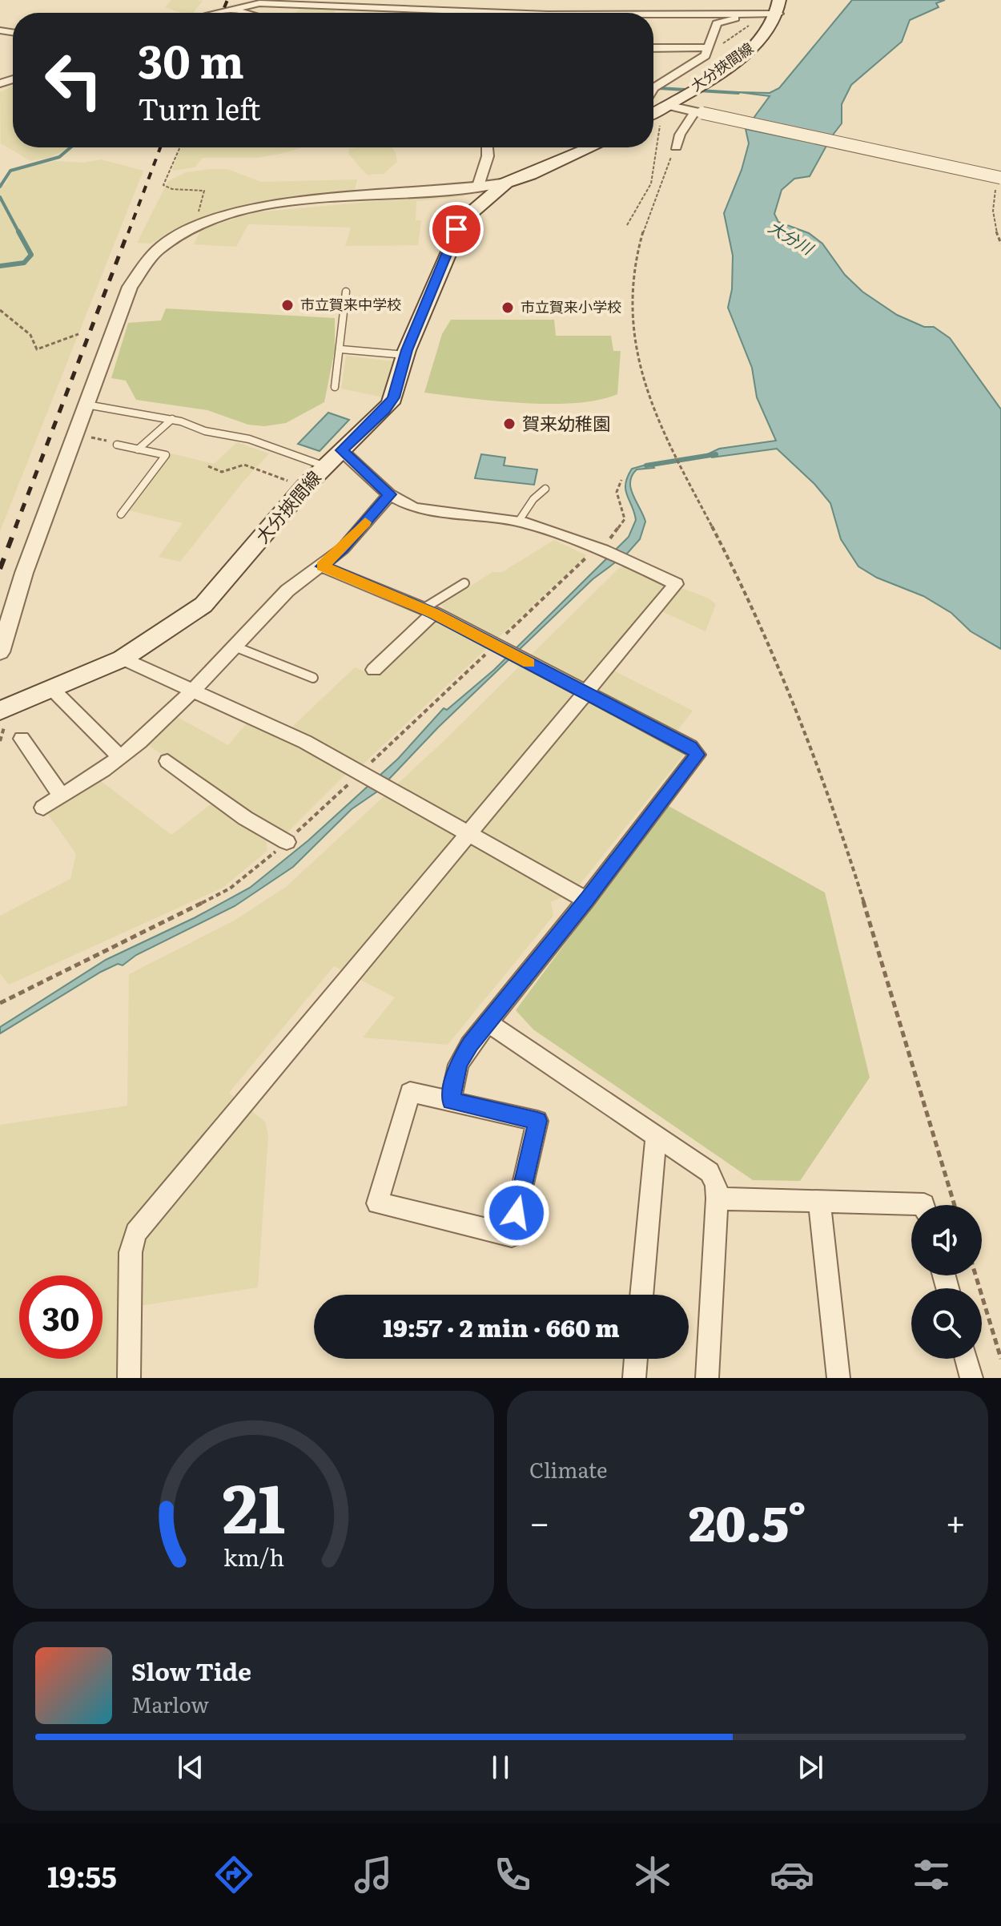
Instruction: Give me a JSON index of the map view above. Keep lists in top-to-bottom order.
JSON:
{
  "streets": {
    "main road": ["大分挾間線"]
  },
  "water": ["大分川"],
  "places": ["市立賀来中学校", "市立賀来小学校", "賀来幼稚園"],
  "page": {
    "turn": ["30 m", "Turn left"],
    "limit": "30",
    "trip": "19:57 · 2 min · 660 m",
    "tile": "Climate",
    "heat": ["−", "20.5°", "+"],
    "song": ["Slow Tide", "Marlow"],
    "tabs": "19:55",
    "gauge": ["21", "km/h"]
  }
}
